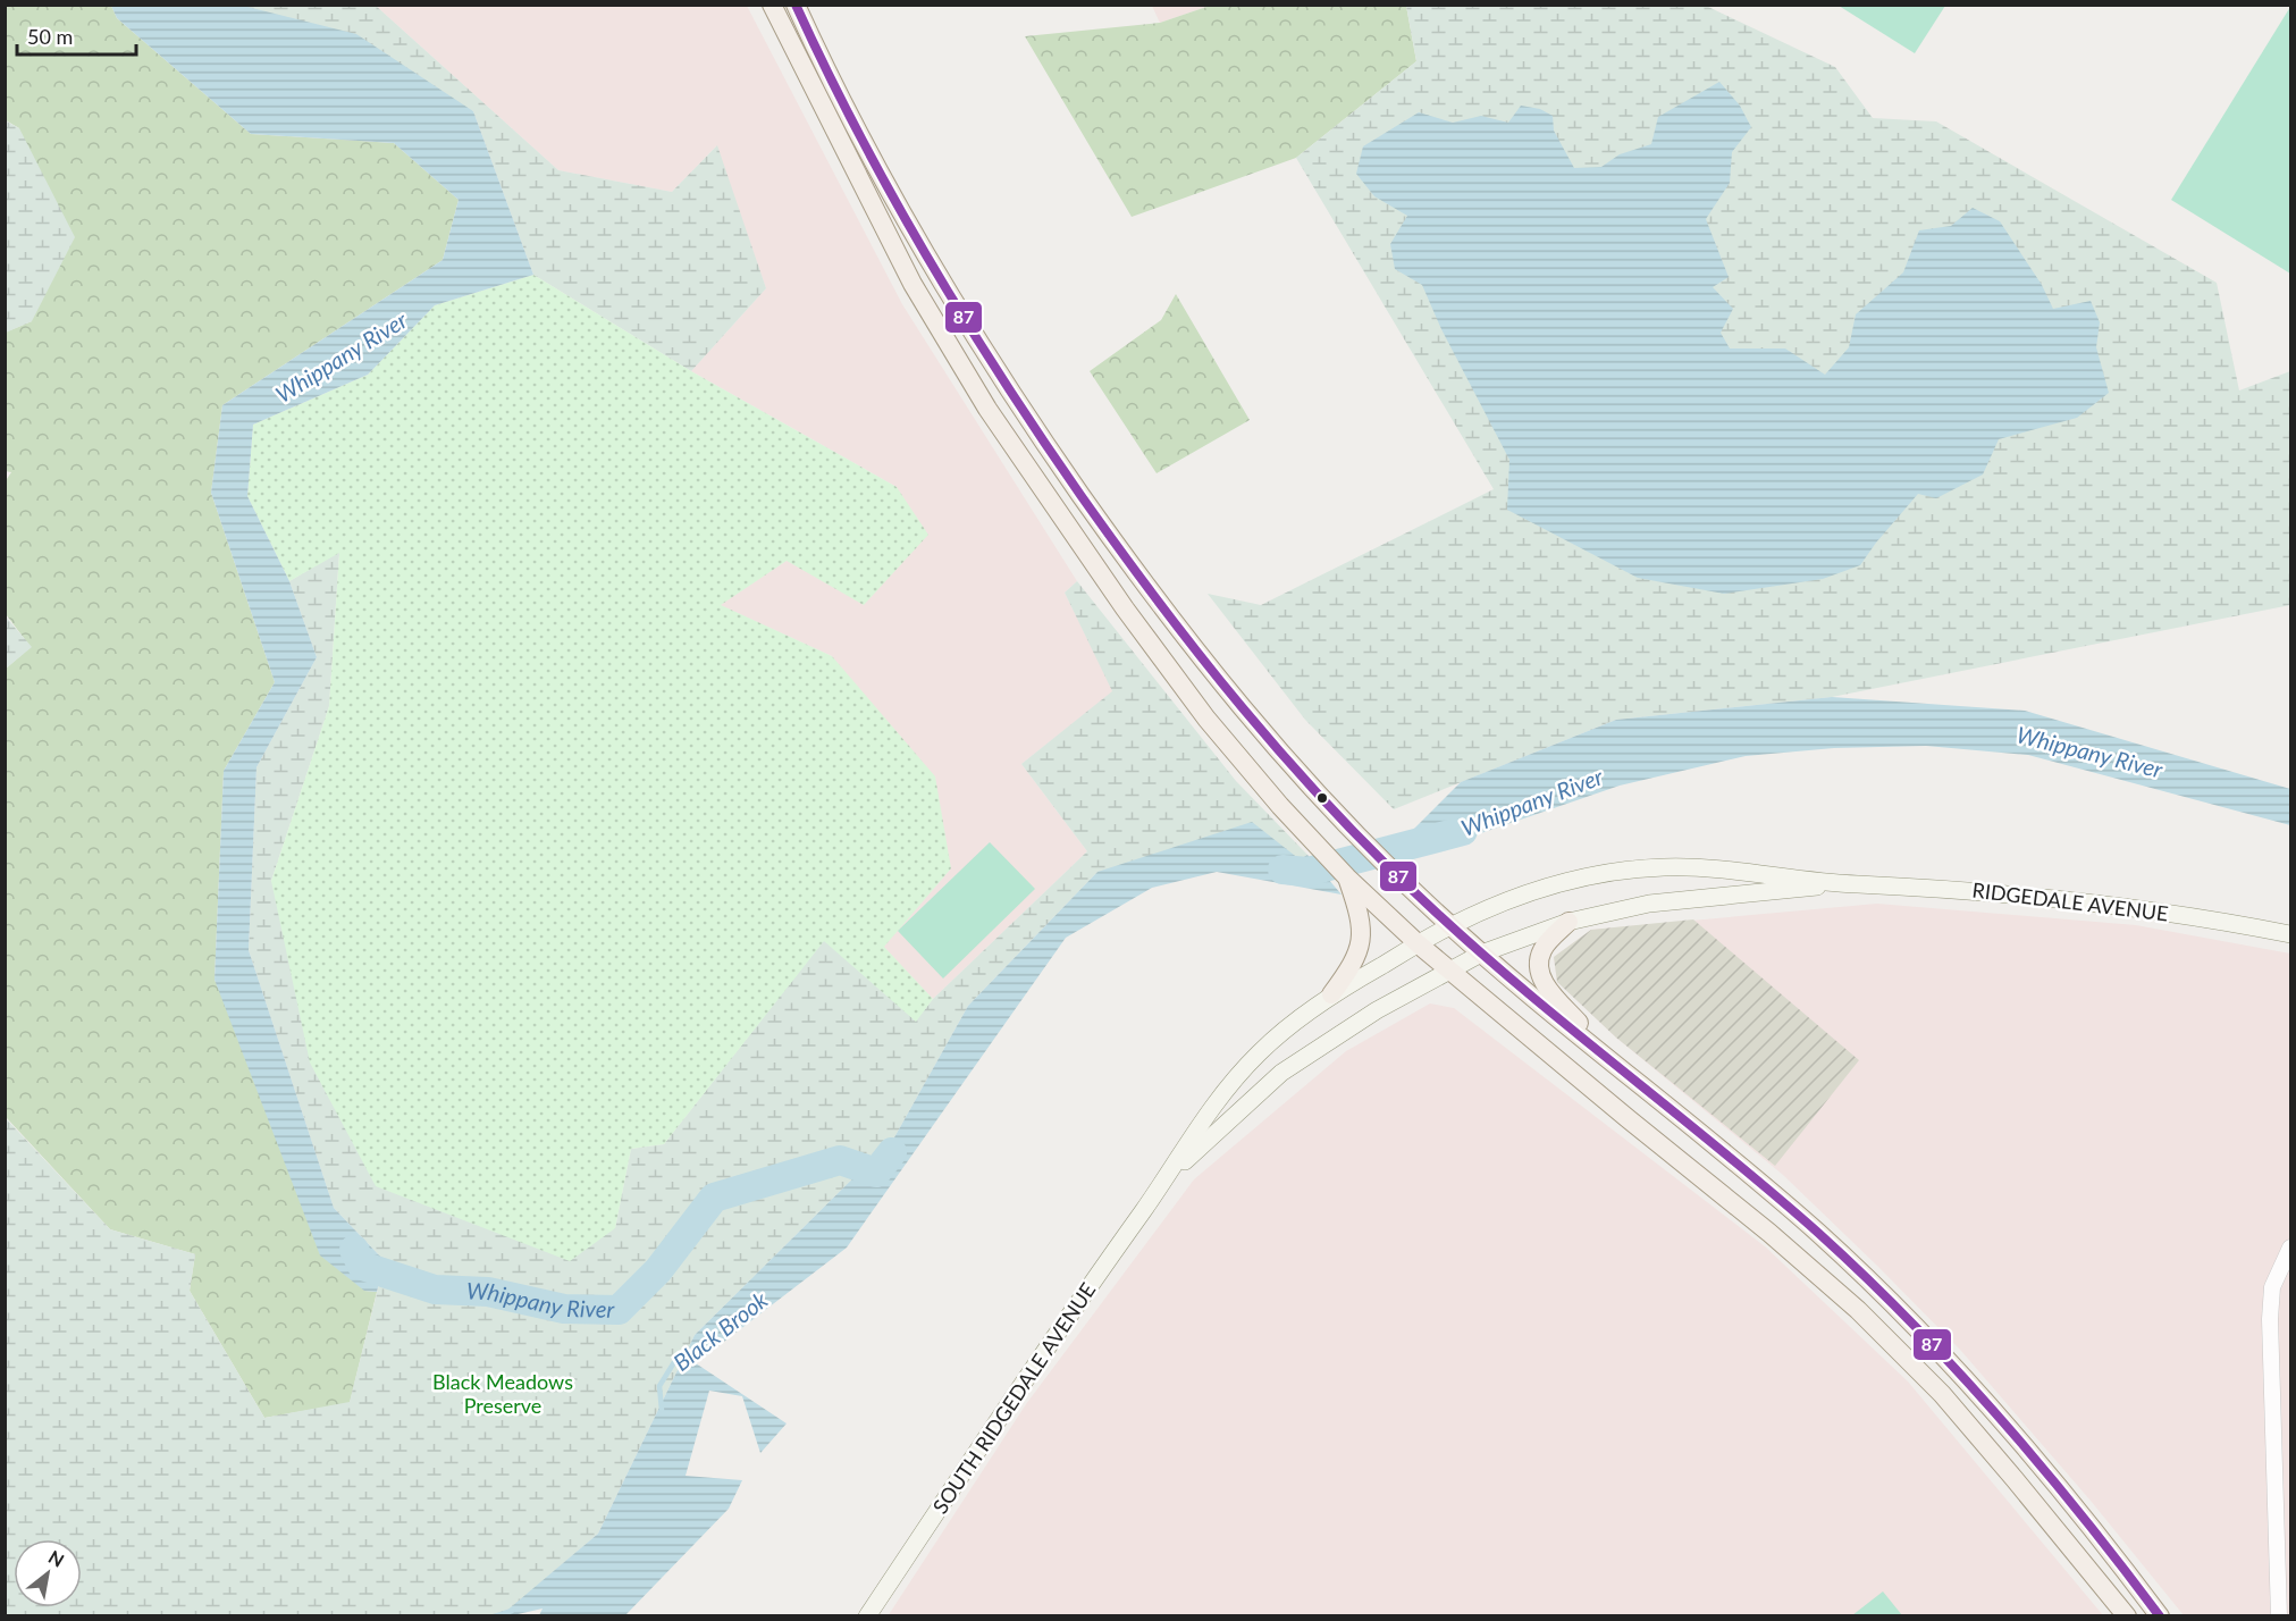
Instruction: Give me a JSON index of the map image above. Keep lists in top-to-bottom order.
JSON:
{
  "streets": {
    "main road": ["RIDGEDALE AVENUE", "SOUTH RIDGEDALE AVENUE"]
  },
  "crossings": [
    ["RIDGEDALE AVENUE", "SOUTH RIDGEDALE AVENUE"]
  ],
  "water": ["Whippany River", "Black Brook"],
  "parks": ["Black Meadows Preserve"],
  "lines": ["transit line 87"],
  "scale_bar": "50 m",
  "north": "top right"
}
